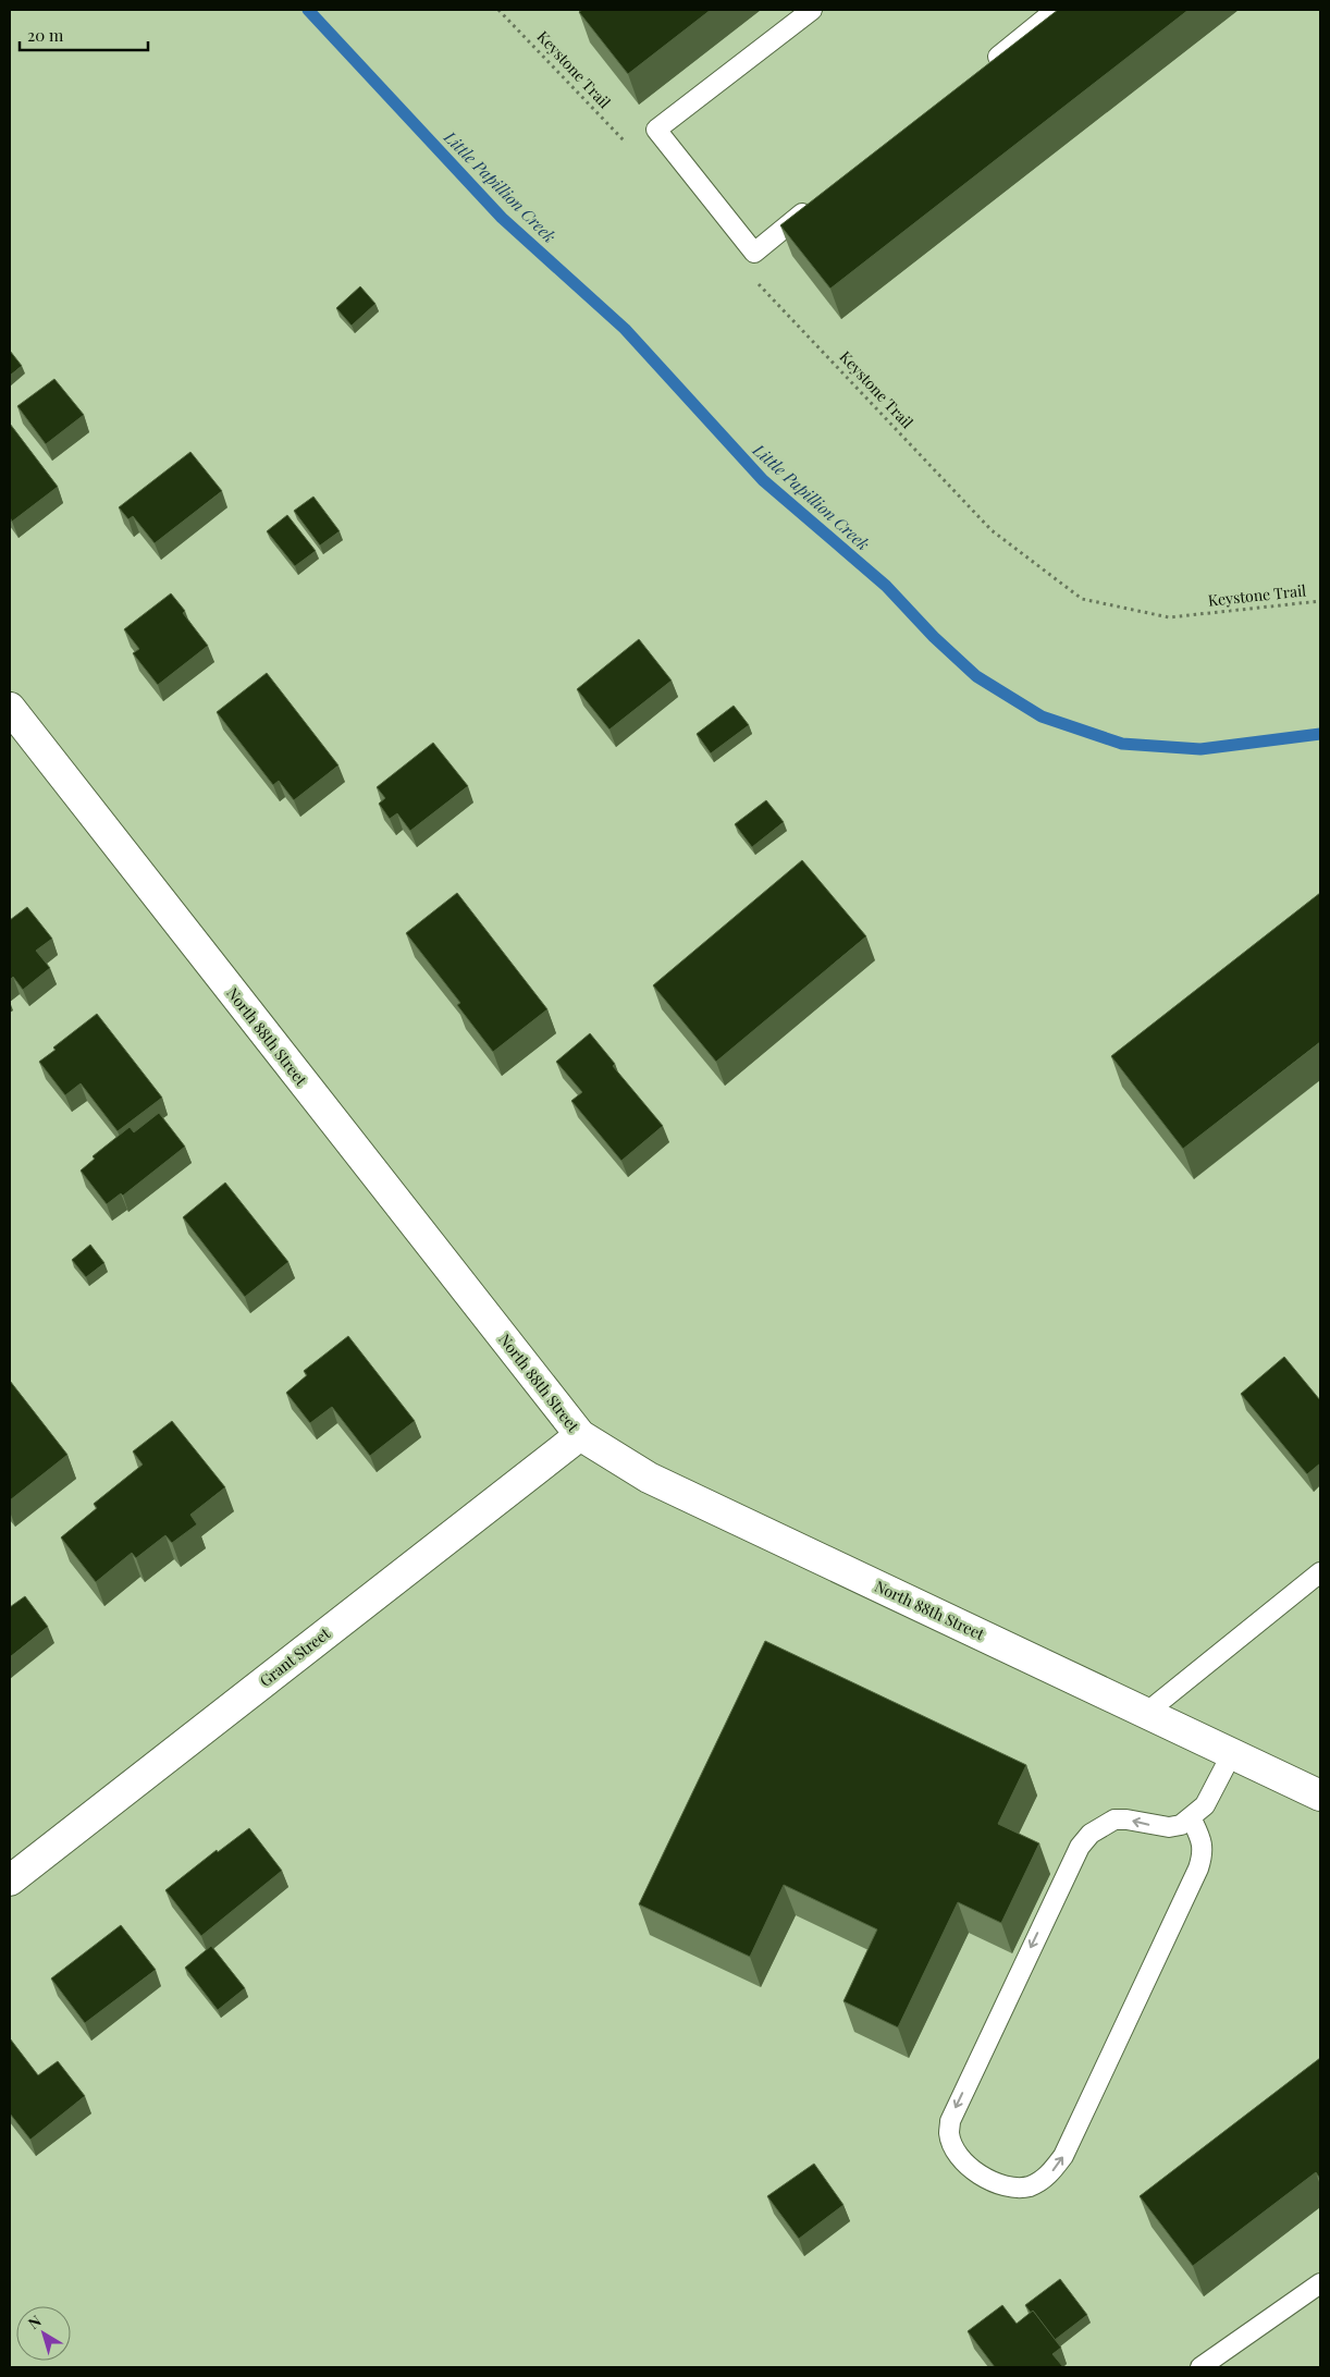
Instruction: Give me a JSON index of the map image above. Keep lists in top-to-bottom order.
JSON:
{
  "streets": {
    "street": ["North 88th Street", "Grant Street"],
    "path": ["Keystone Trail"]
  },
  "crossings": [
    ["North 88th Street", "Grant Street"]
  ],
  "water": ["Little Papillion Creek"],
  "scale_bar": "20 m",
  "north": "top left"
}
